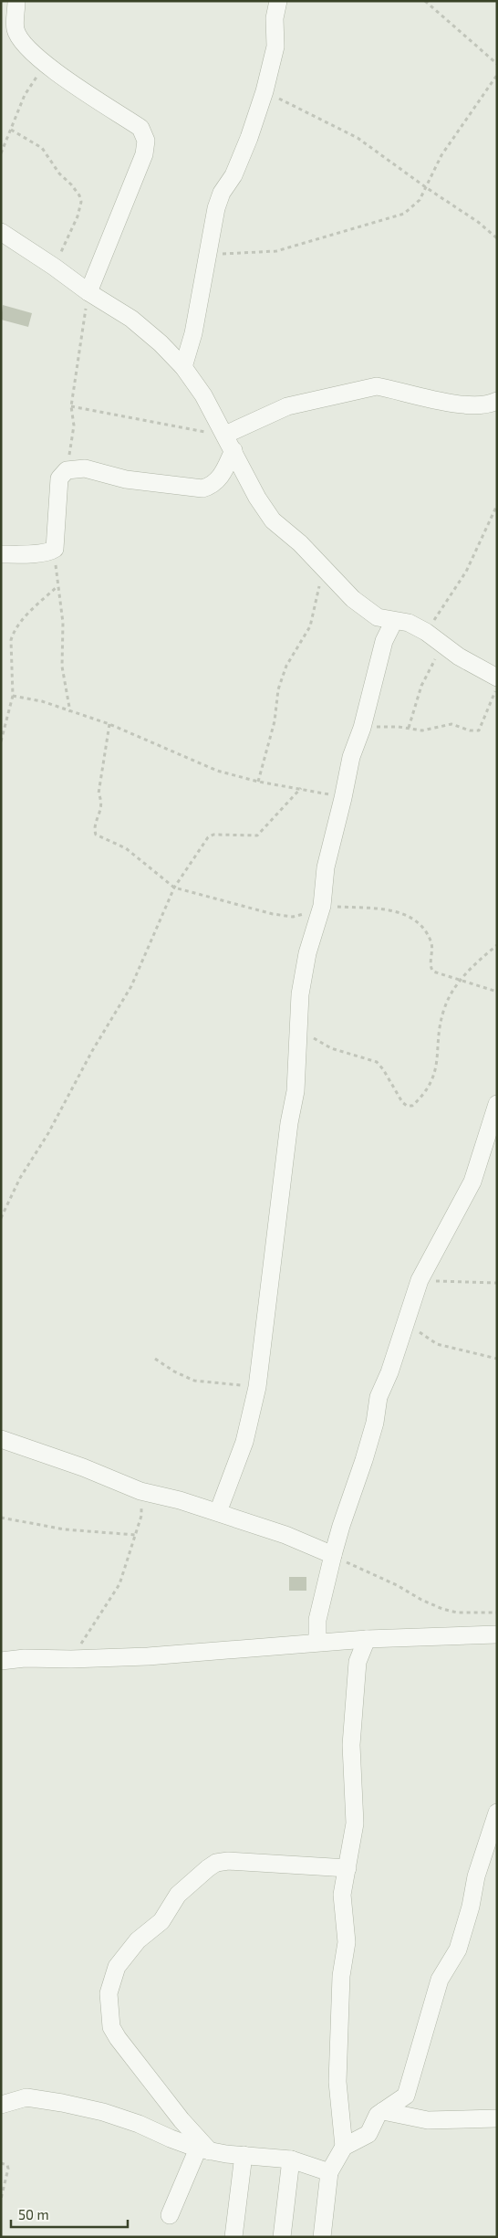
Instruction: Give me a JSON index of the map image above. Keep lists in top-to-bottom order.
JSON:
{
  "scale_bar": "50 m"
}
